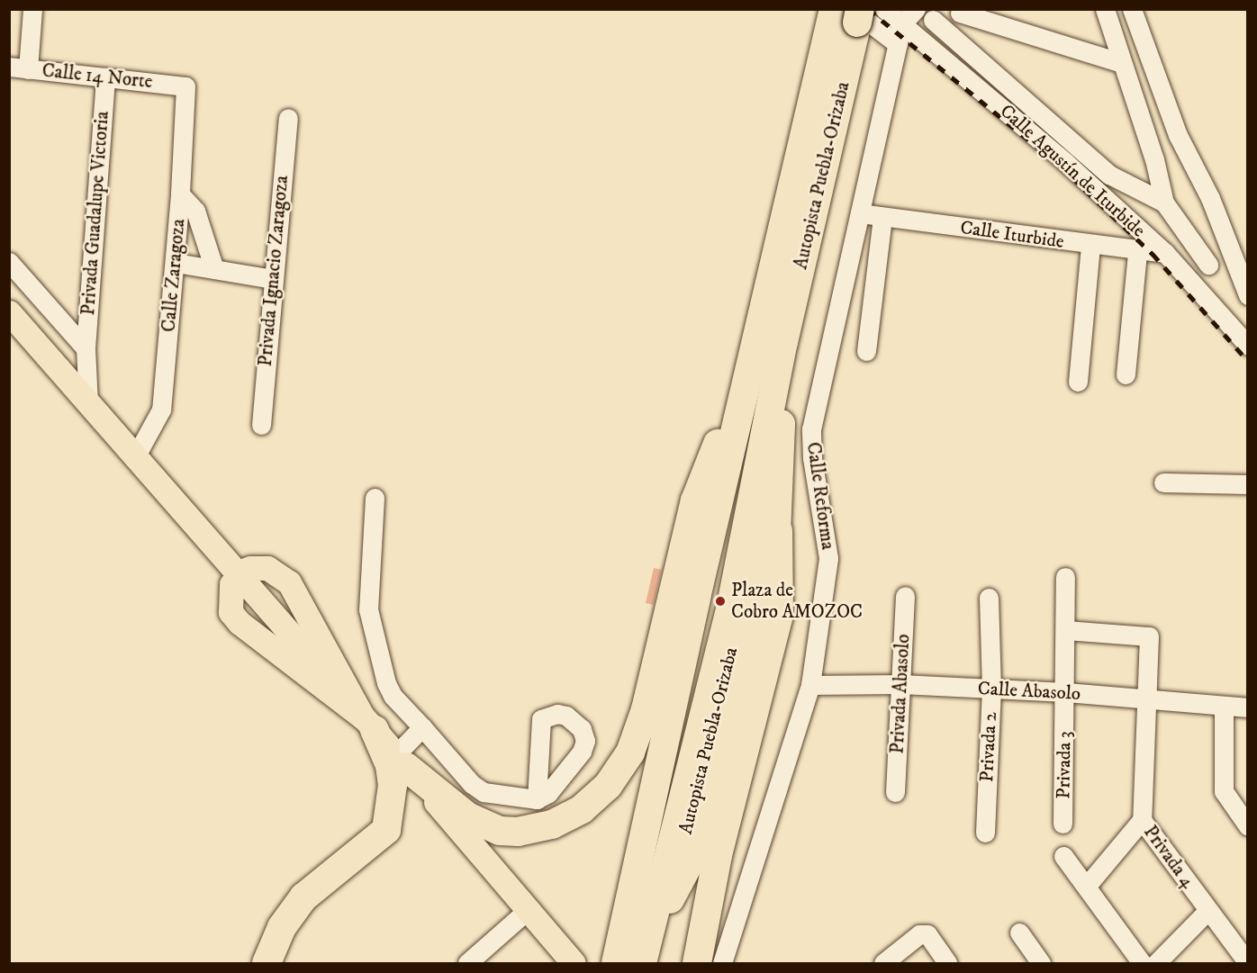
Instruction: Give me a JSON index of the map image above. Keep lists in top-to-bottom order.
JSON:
{
  "streets": {
    "highway": ["Autopista Puebla-Orizaba"],
    "street": [
      "Calle 14 Norte",
      "Calle Agustín de Iturbide",
      "Privada Guadalupe Victoria",
      "Calle Iturbide",
      "Privada Ignacio Zaragoza",
      "Calle Zaragoza",
      "Calle Reforma",
      "Calle Abasolo",
      "Privada Abasolo",
      "Privada 2",
      "Privada 3",
      "Privada 4"
    ]
  },
  "crossings": [
    ["Calle 14 Norte", "Privada Guadalupe Victoria"],
    ["Calle 14 Norte", "Calle Zaragoza"],
    ["Calle Agustín de Iturbide", "Calle Iturbide"],
    ["Calle Agustín de Iturbide", "Calle Reforma"],
    ["Calle Iturbide", "Calle Reforma"],
    ["Calle Reforma", "Calle Abasolo"],
    ["Calle Abasolo", "Privada Abasolo"],
    ["Calle Abasolo", "Privada 2"],
    ["Calle Abasolo", "Privada 3"],
    ["Calle Abasolo", "Privada 4"],
    ["Privada 3", "Privada 4"]
  ],
  "places": ["Plaza de Cobro AMOZOC"]
}
